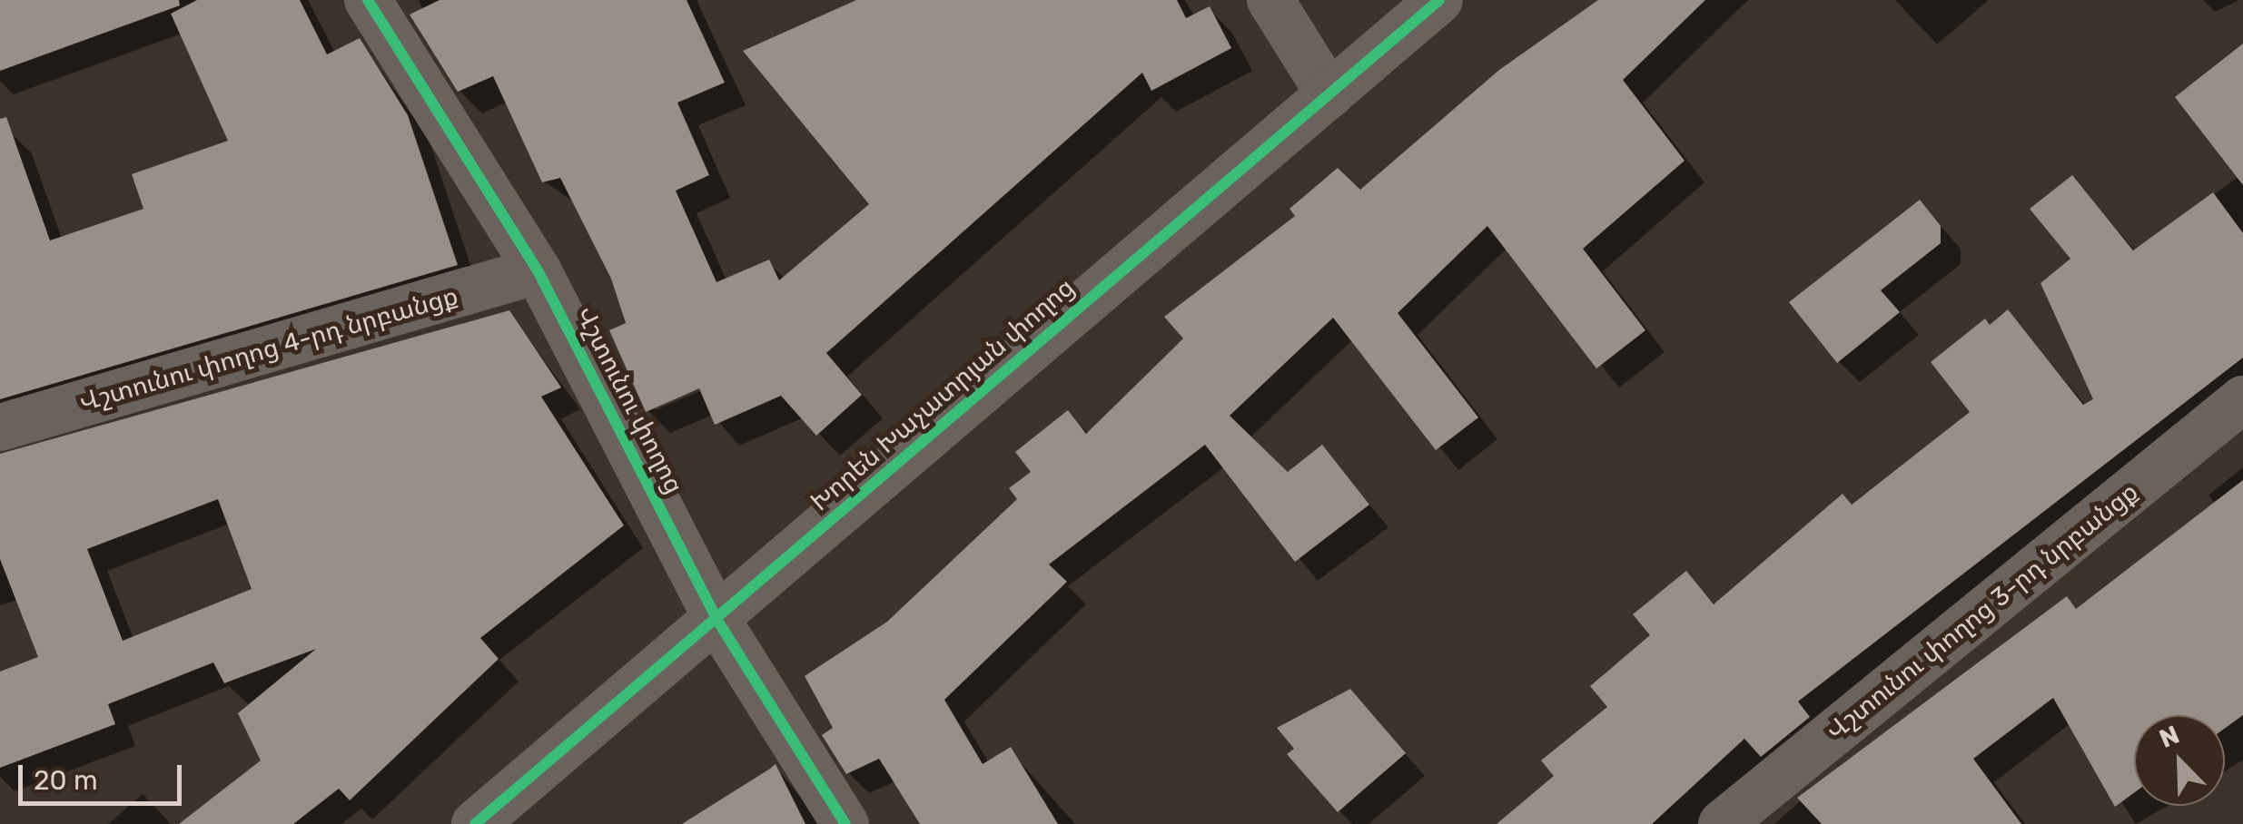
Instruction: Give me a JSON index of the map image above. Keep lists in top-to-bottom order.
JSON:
{
  "streets": {
    "street": [
      "Վշտունու փողոց 4-րդ նրբանցք",
      "Խորեն Խաչատրյան փողոց",
      "Վշտունու փողոց",
      "Վշտունու փողոց 3-րդ նրբանցք"
    ]
  },
  "crossings": [
    ["Վշտունու փողոց 4-րդ նրբանցք", "Վշտունու փողոց"],
    ["Խորեն Խաչատրյան փողոց", "Վշտունու փողոց"]
  ],
  "scale_bar": "20 m",
  "north": "top left"
}
